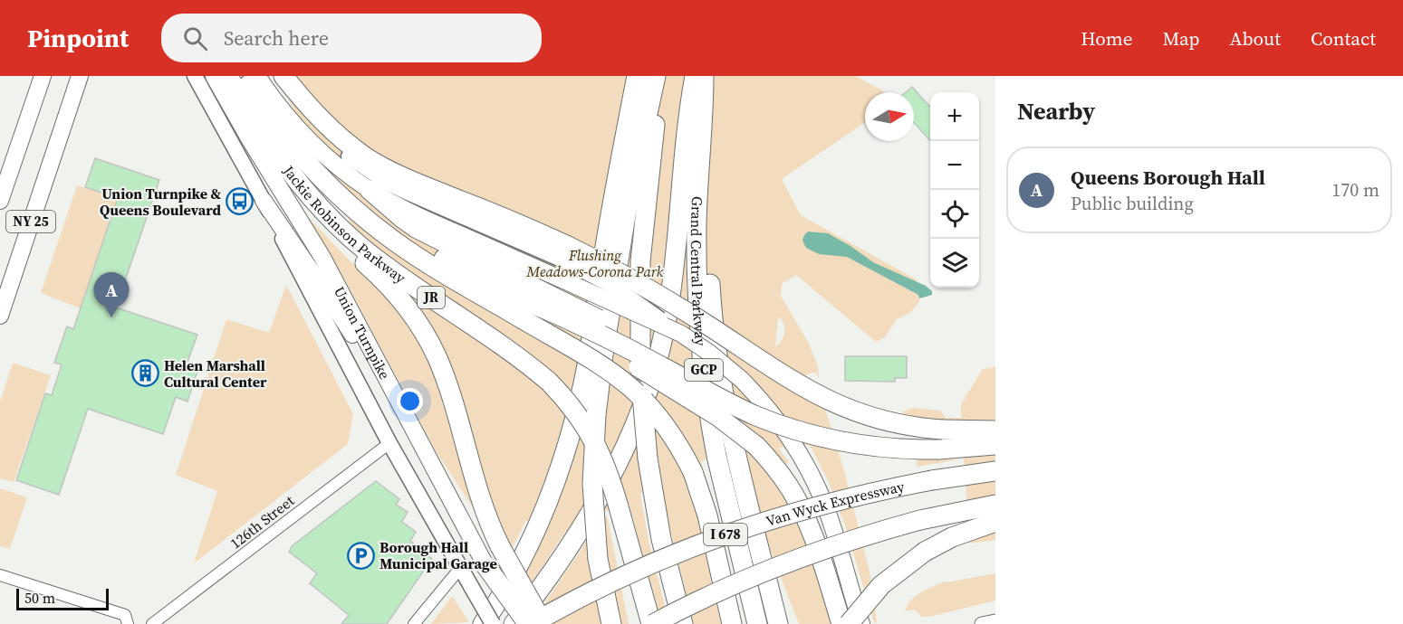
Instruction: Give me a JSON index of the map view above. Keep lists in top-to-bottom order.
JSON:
{
  "streets": {
    "highway": [
      "Jackie Robinson Parkway",
      "Grand Central Parkway",
      "JR",
      "GCP",
      "Van Wyck Expressway",
      "I 678"
    ],
    "main road": ["NY 25", "Union Turnpike"],
    "street": ["126th Street"]
  },
  "crossings": [
    ["Union Turnpike", "126th Street"]
  ],
  "parks": ["Flushing Meadows-Corona Park"],
  "places": {
    "bus stop": ["Union Turnpike & Queens Boulevard"],
    "building": ["Helen Marshall Cultural Center"],
    "parking": ["Borough Hall Municipal Garage"]
  },
  "scale_bar": "50 m",
  "north": "right",
  "page": {
    "header": "Pinpoint",
    "search": "Search here",
    "nav": [
      "Home",
      "Map",
      "About",
      "Contact"
    ],
    "heading": "Nearby",
    "map_buttons": ["+", "−"],
    "list": [
      {
        "mark": "A",
        "name": "Queens Borough Hall",
        "note": "Public building",
        "value": "170 m"
      }
    ],
    "pins": "A",
    "scale": "50 m"
  }
}
